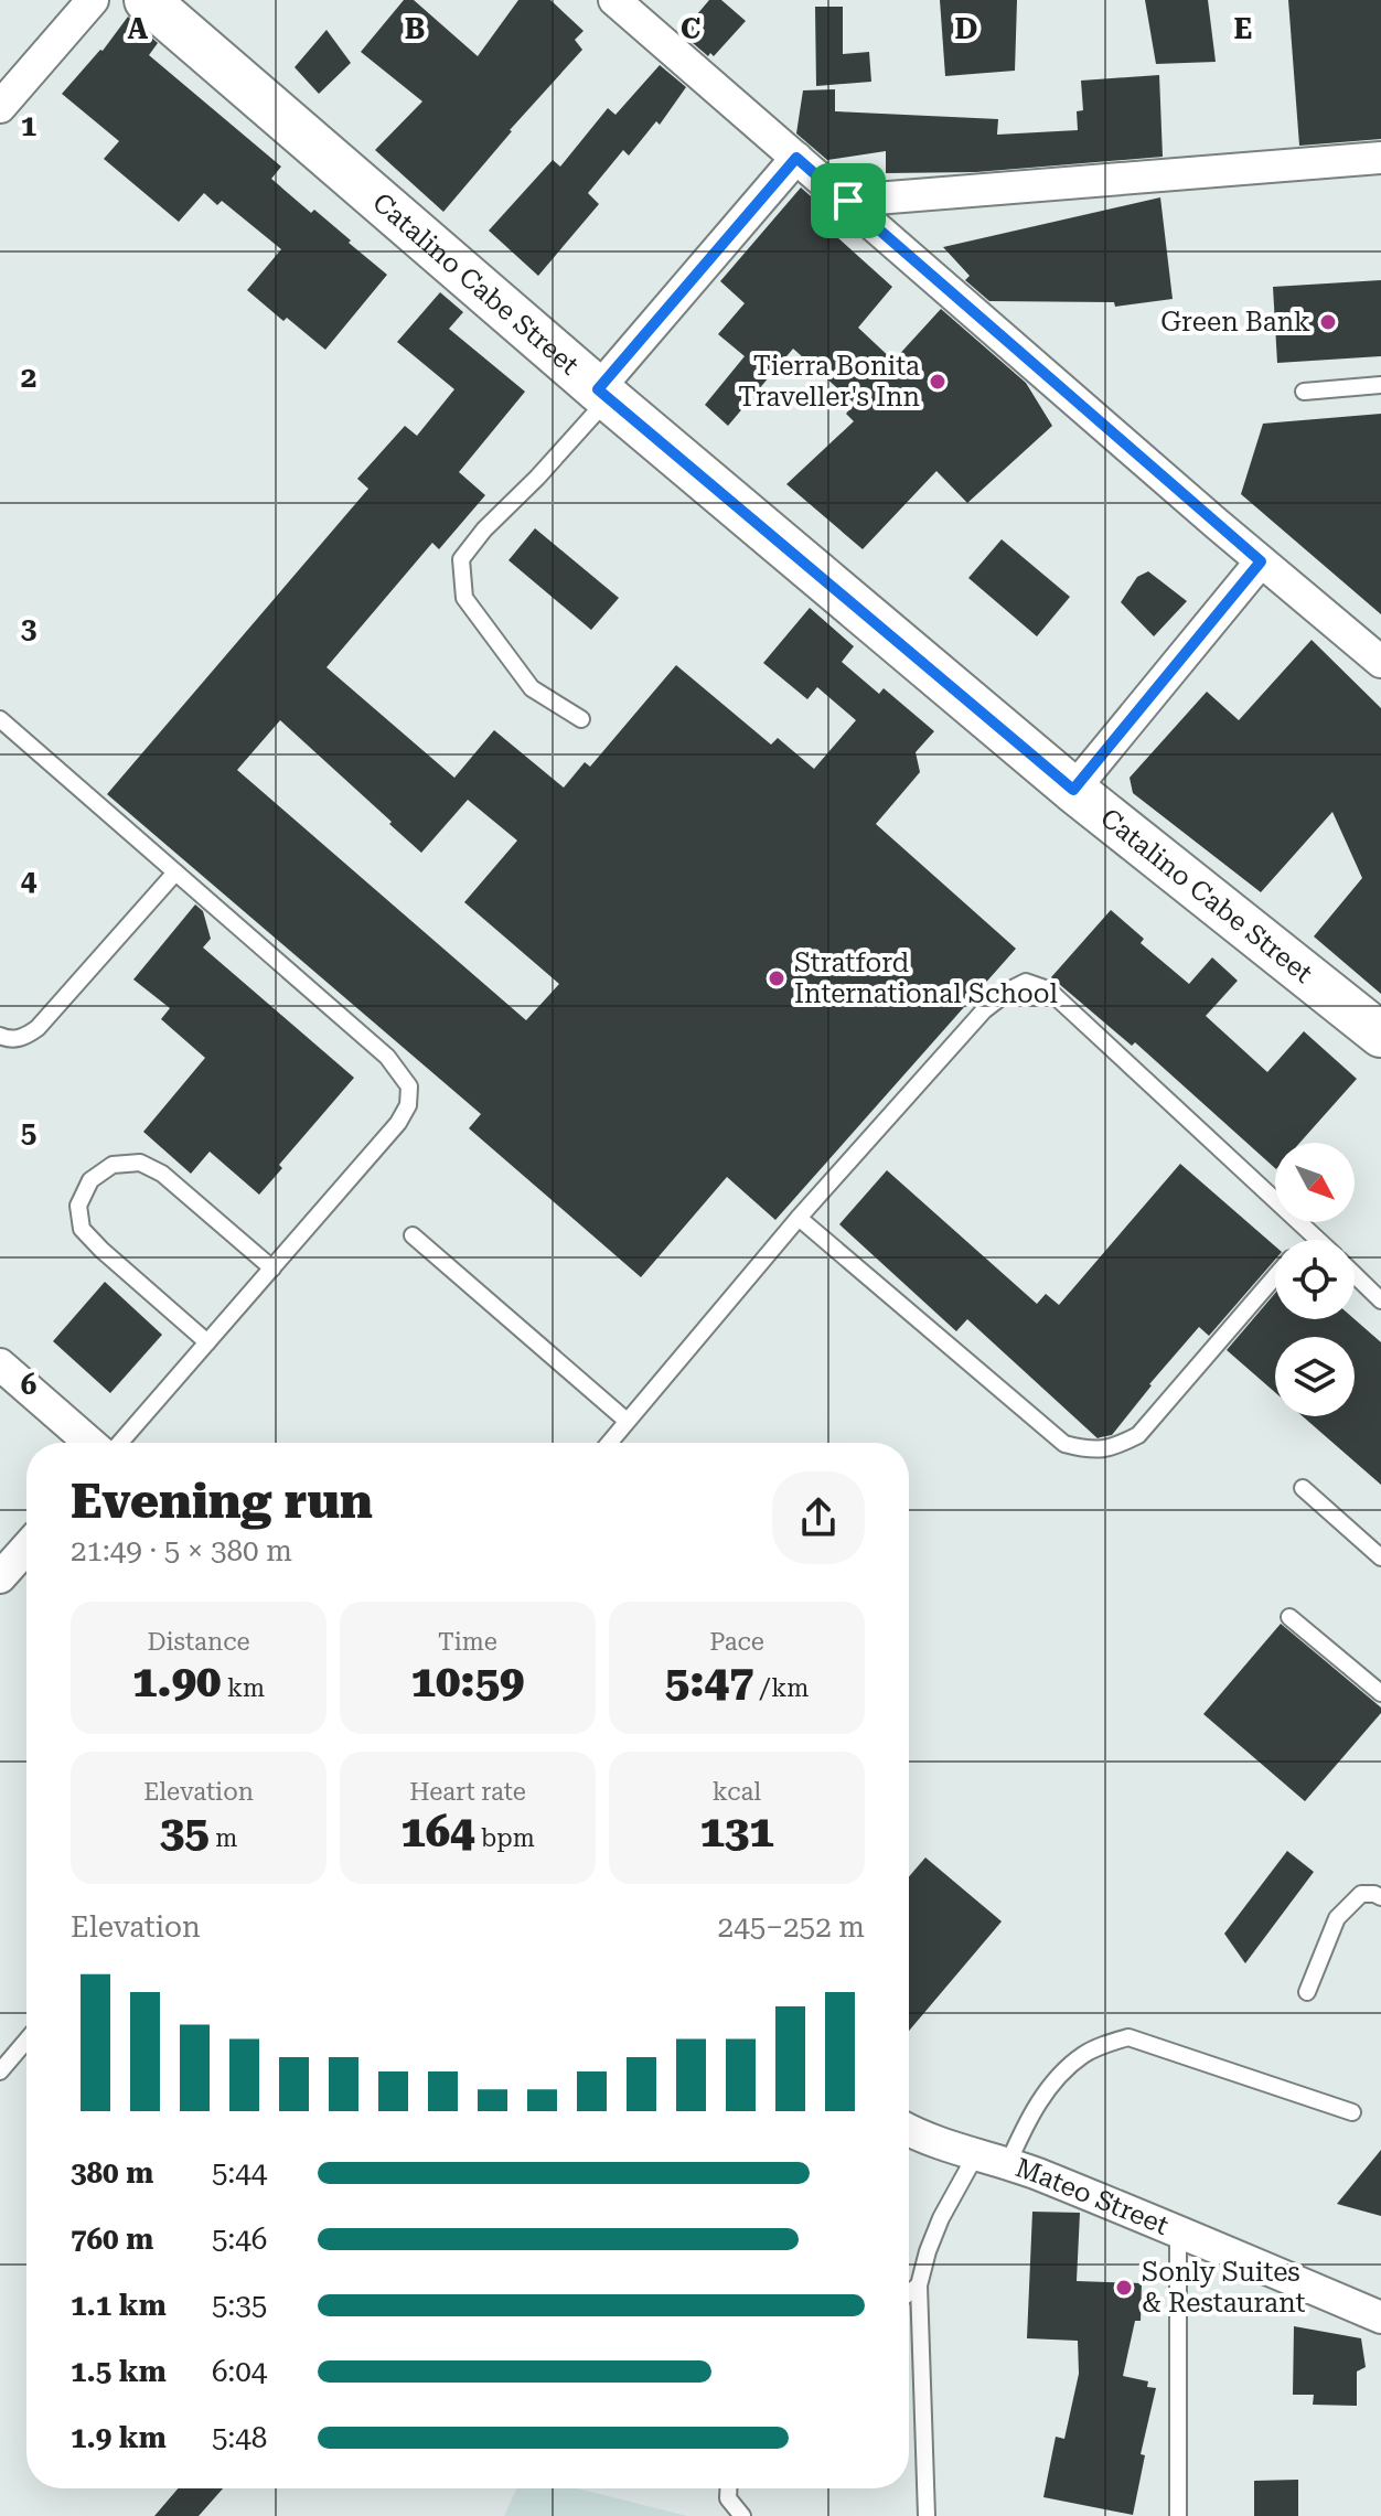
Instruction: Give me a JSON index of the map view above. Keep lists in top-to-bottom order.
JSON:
{
  "streets": {
    "street": ["Catalino Cabe Street", "Mateo Street"]
  },
  "places": [
    "Green Bank",
    "Tierra Bonita Traveller's Inn",
    "Stratford International School",
    "Sonly Suites & Restaurant"
  ],
  "north": "bottom right",
  "page": {
    "heading": ["Evening run", "21:49 · 5 × 380 m"],
    "stats": [
      ["Distance", "1.90 km"],
      ["Time", "10:59"],
      ["Pace", "5:47 /km"],
      ["Elevation", "35 m"],
      ["Heart rate", "164 bpm"],
      ["kcal", "131"]
    ],
    "chart": ["Elevation", "245–252 m"],
    "list": [
      {
        "name": "380 m",
        "note": "5:44"
      },
      {
        "name": "760 m",
        "note": "5:46"
      },
      {
        "name": "1.1 km",
        "note": "5:35"
      },
      {
        "name": "1.5 km",
        "note": "6:04"
      },
      {
        "name": "1.9 km",
        "note": "5:48"
      }
    ]
  },
  "grid": {
    "columns": [
      "A",
      "B",
      "C",
      "D",
      "E"
    ],
    "rows": [
      "1",
      "2",
      "3",
      "4",
      "5",
      "6"
    ]
  }
}
